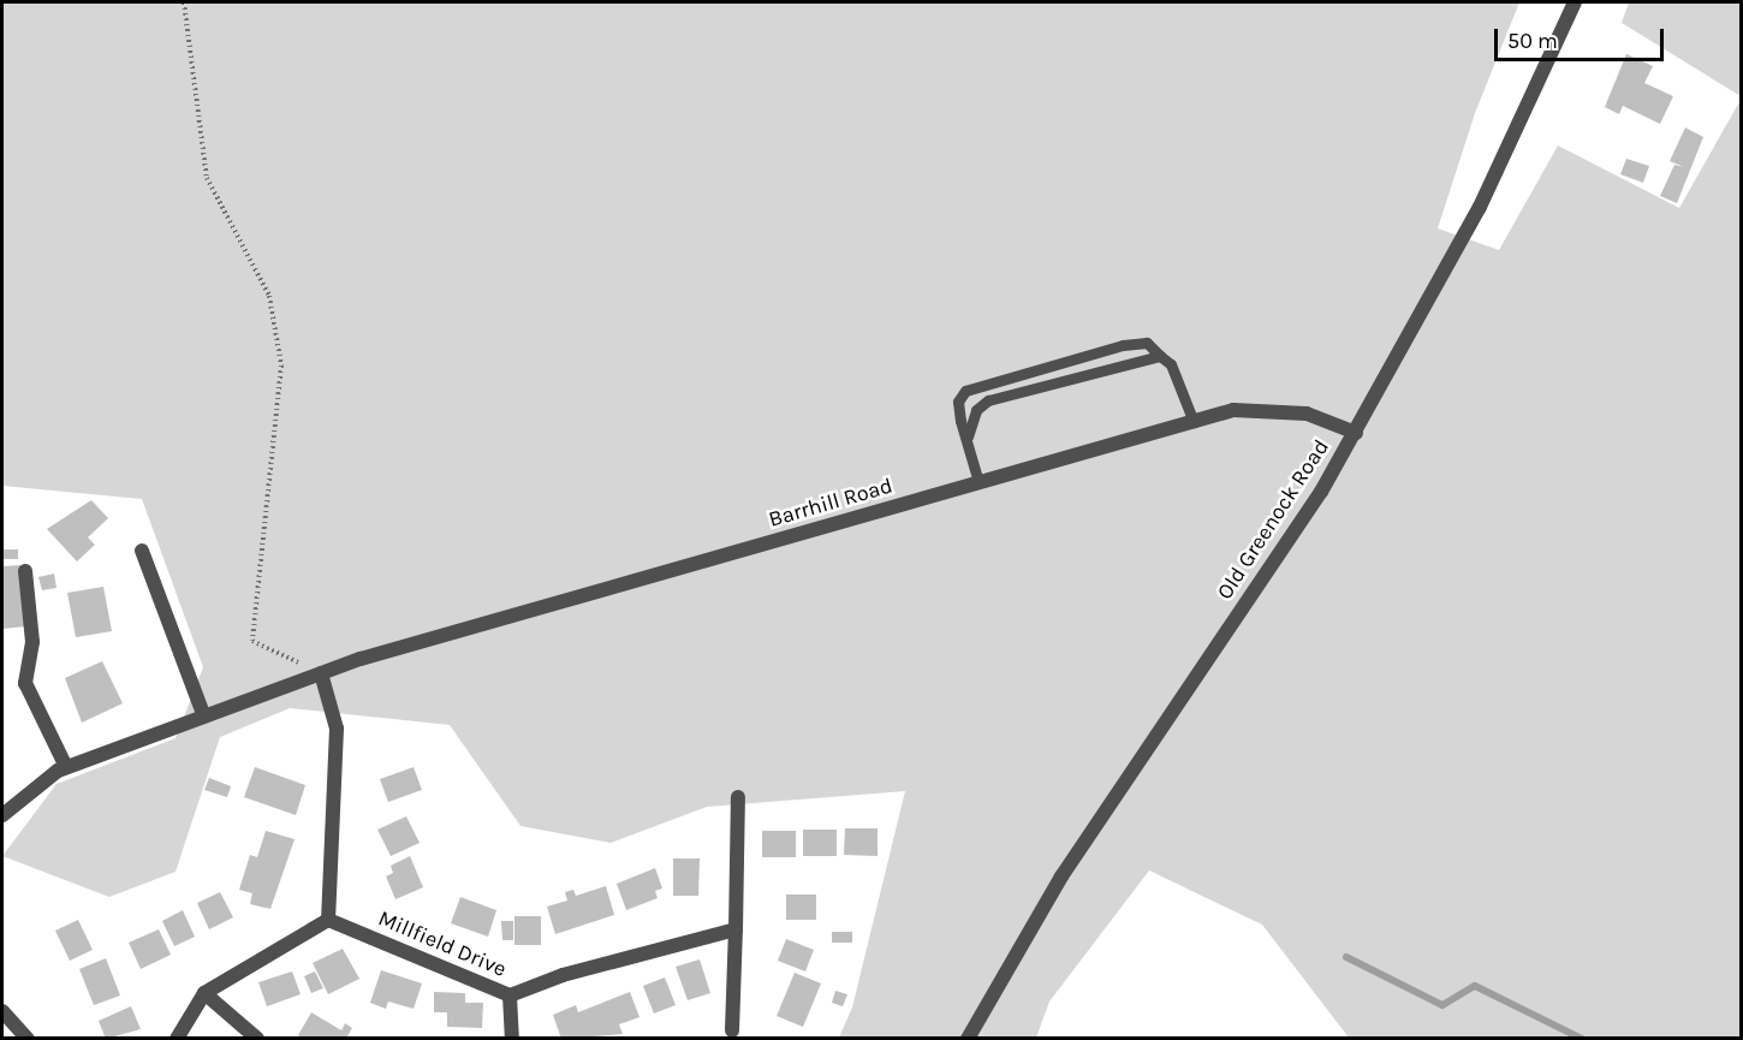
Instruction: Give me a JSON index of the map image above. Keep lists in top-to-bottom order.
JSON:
{
  "streets": {
    "street": ["Barrhill Road", "Old Greenock Road", "Millfield Drive"]
  },
  "crossings": [
    ["Barrhill Road", "Old Greenock Road"]
  ],
  "scale_bar": "50 m"
}
